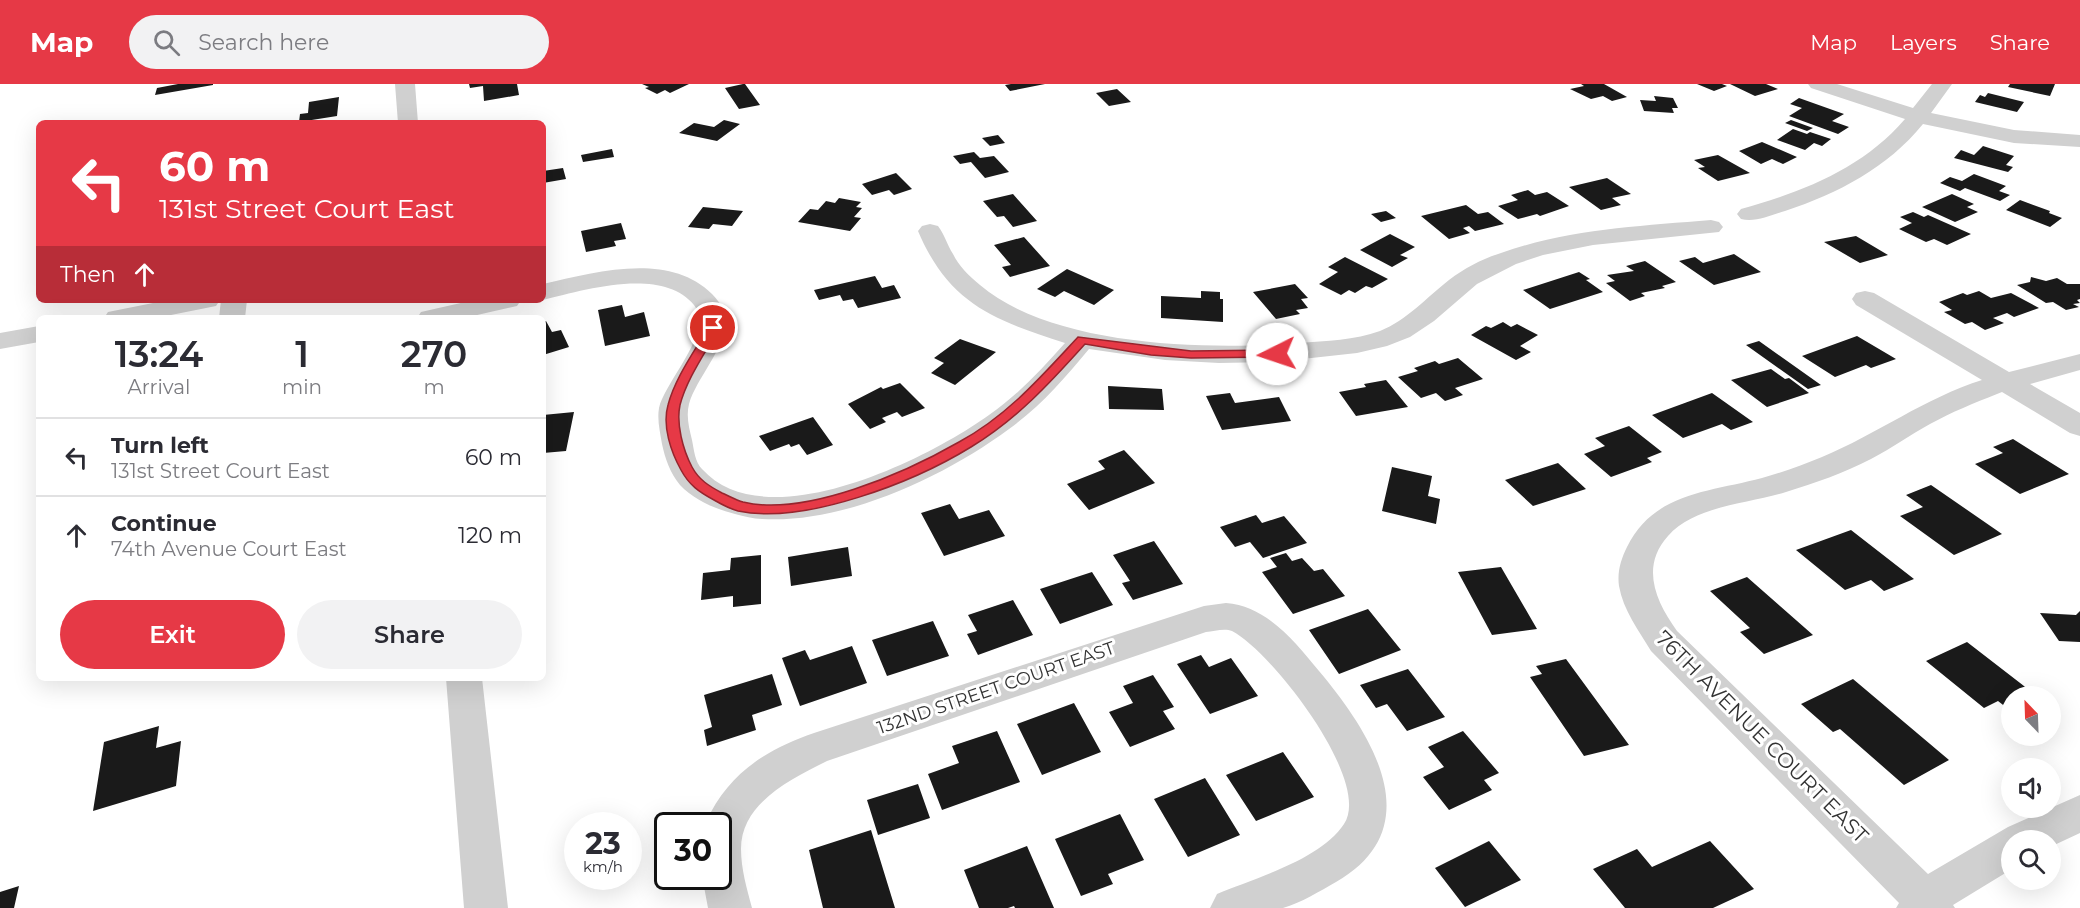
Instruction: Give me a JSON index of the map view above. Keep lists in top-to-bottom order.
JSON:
{
  "streets": {
    "street": ["132ND STREET COURT EAST", "76TH AVENUE COURT EAST"]
  },
  "north": "top left",
  "page": {
    "header": "Map",
    "search": "Search here",
    "nav": ["Map", "Layers", "Share"],
    "turn": ["60 m", "131st Street Court East"],
    "then": "Then",
    "eta": [
      "13:24",
      "Arrival",
      "1",
      "min",
      "270",
      "m"
    ],
    "list": [
      {
        "name": "Turn left",
        "note": "131st Street Court East",
        "value": "60 m"
      },
      {
        "name": "Continue",
        "note": "74th Avenue Court East",
        "value": "120 m"
      }
    ],
    "buttons": ["Exit", "Share"],
    "speed": "23 km/h",
    "limit": "30"
  }
}
